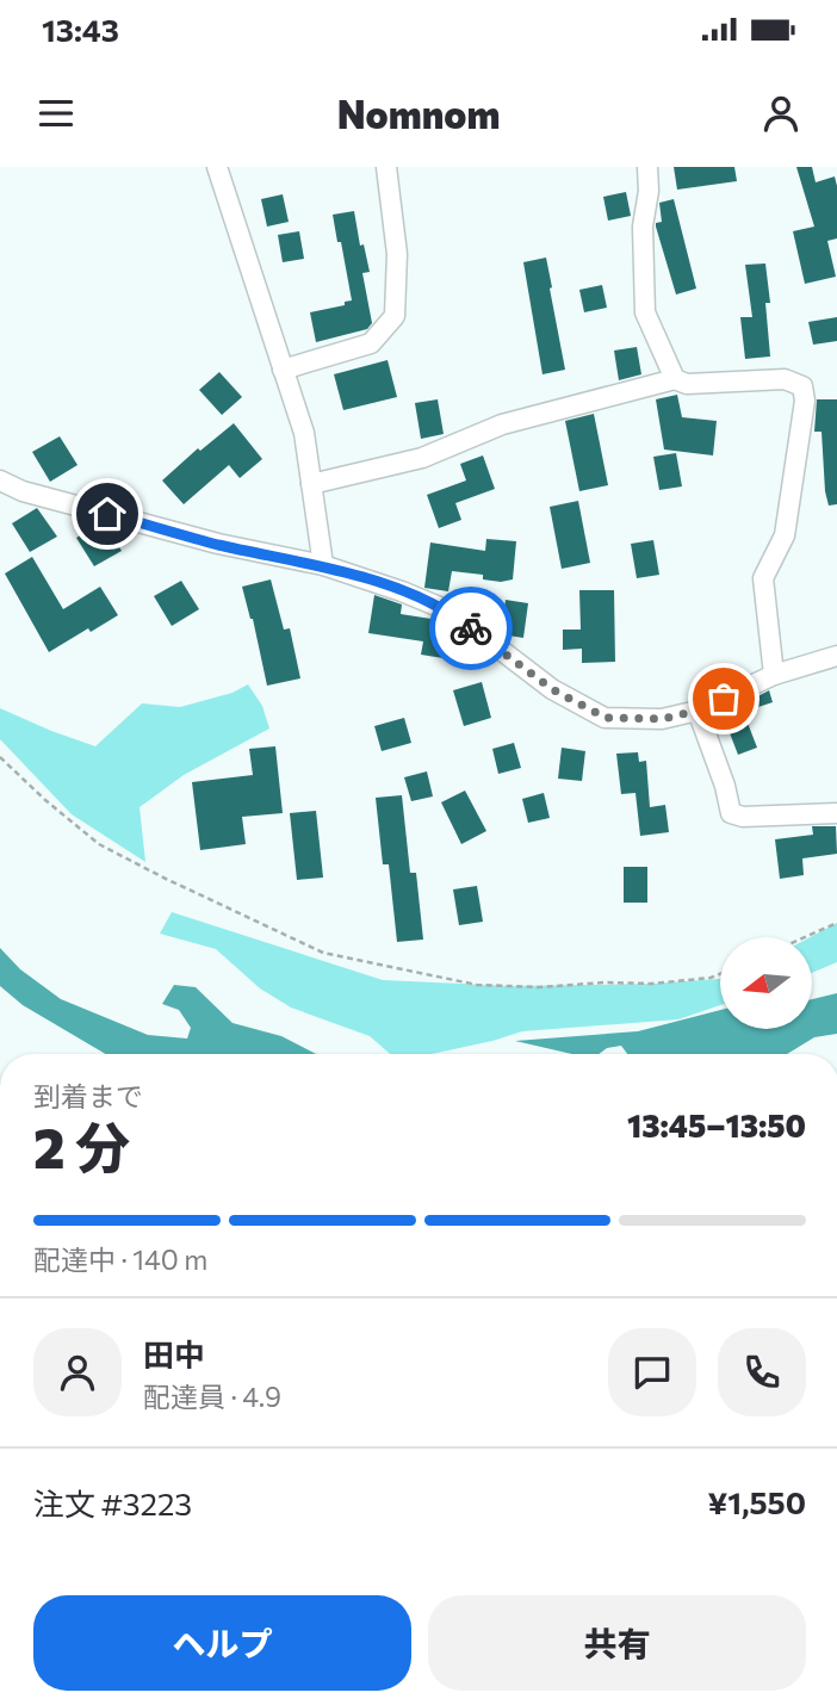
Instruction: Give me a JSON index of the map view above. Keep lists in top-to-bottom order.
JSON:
{
  "north": "left",
  "page": {
    "status": "13:43",
    "header": "Nomnom",
    "heading": ["2 分", "到着まで", "13:45–13:50"],
    "panel": [
      "田中",
      "配達員 · 4.9",
      "注文 #3223",
      "¥1,550"
    ],
    "bar": "配達中 · 140 m",
    "buttons": ["ヘルプ", "共有"]
  }
}
